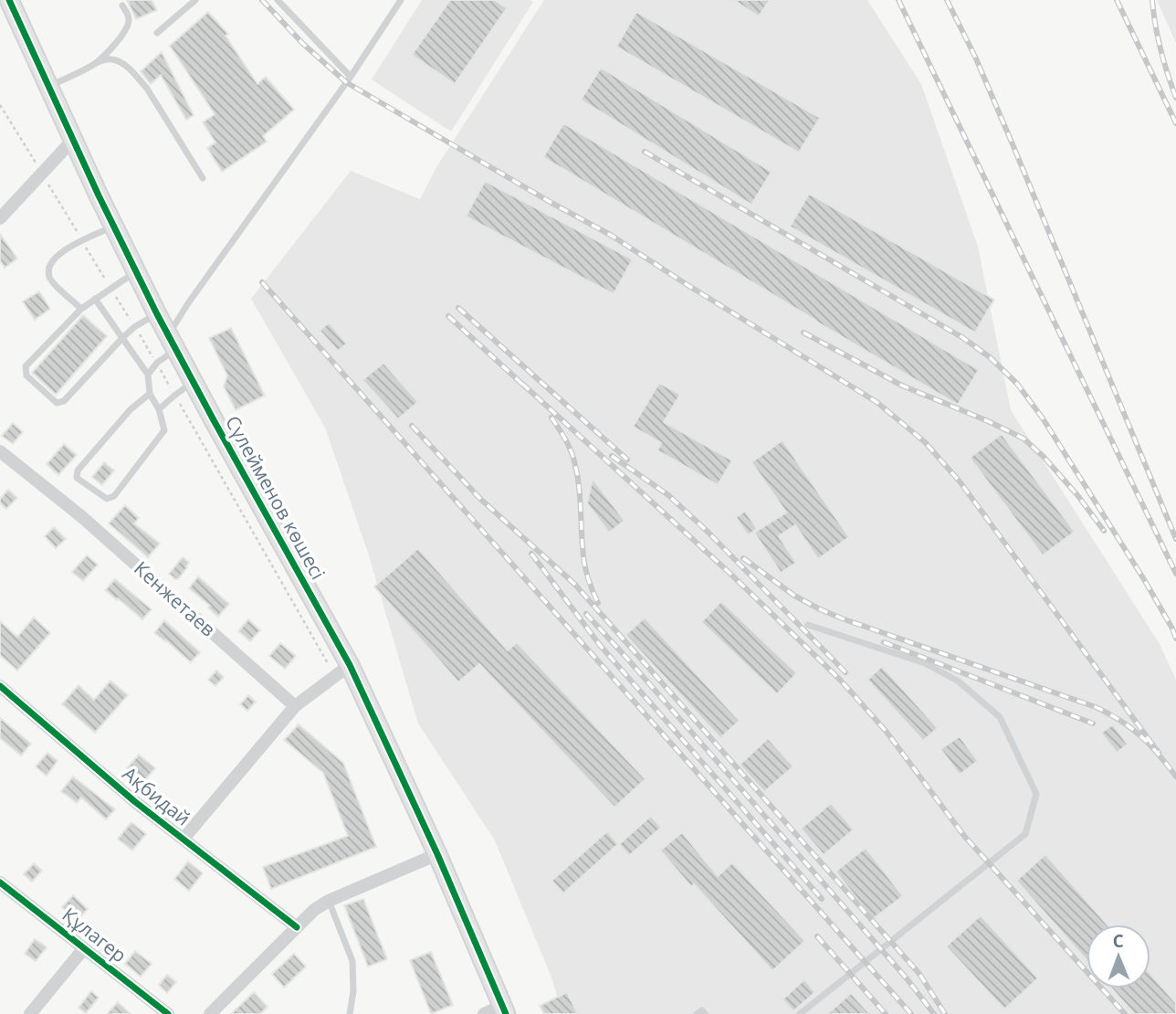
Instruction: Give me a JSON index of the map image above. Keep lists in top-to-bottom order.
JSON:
{
  "streets": {
    "street": [
      "Сүлейменов көшесі",
      "Кенжетаев",
      "Ақбидай",
      "Құлагер"
    ]
  },
  "north": "top"
}
